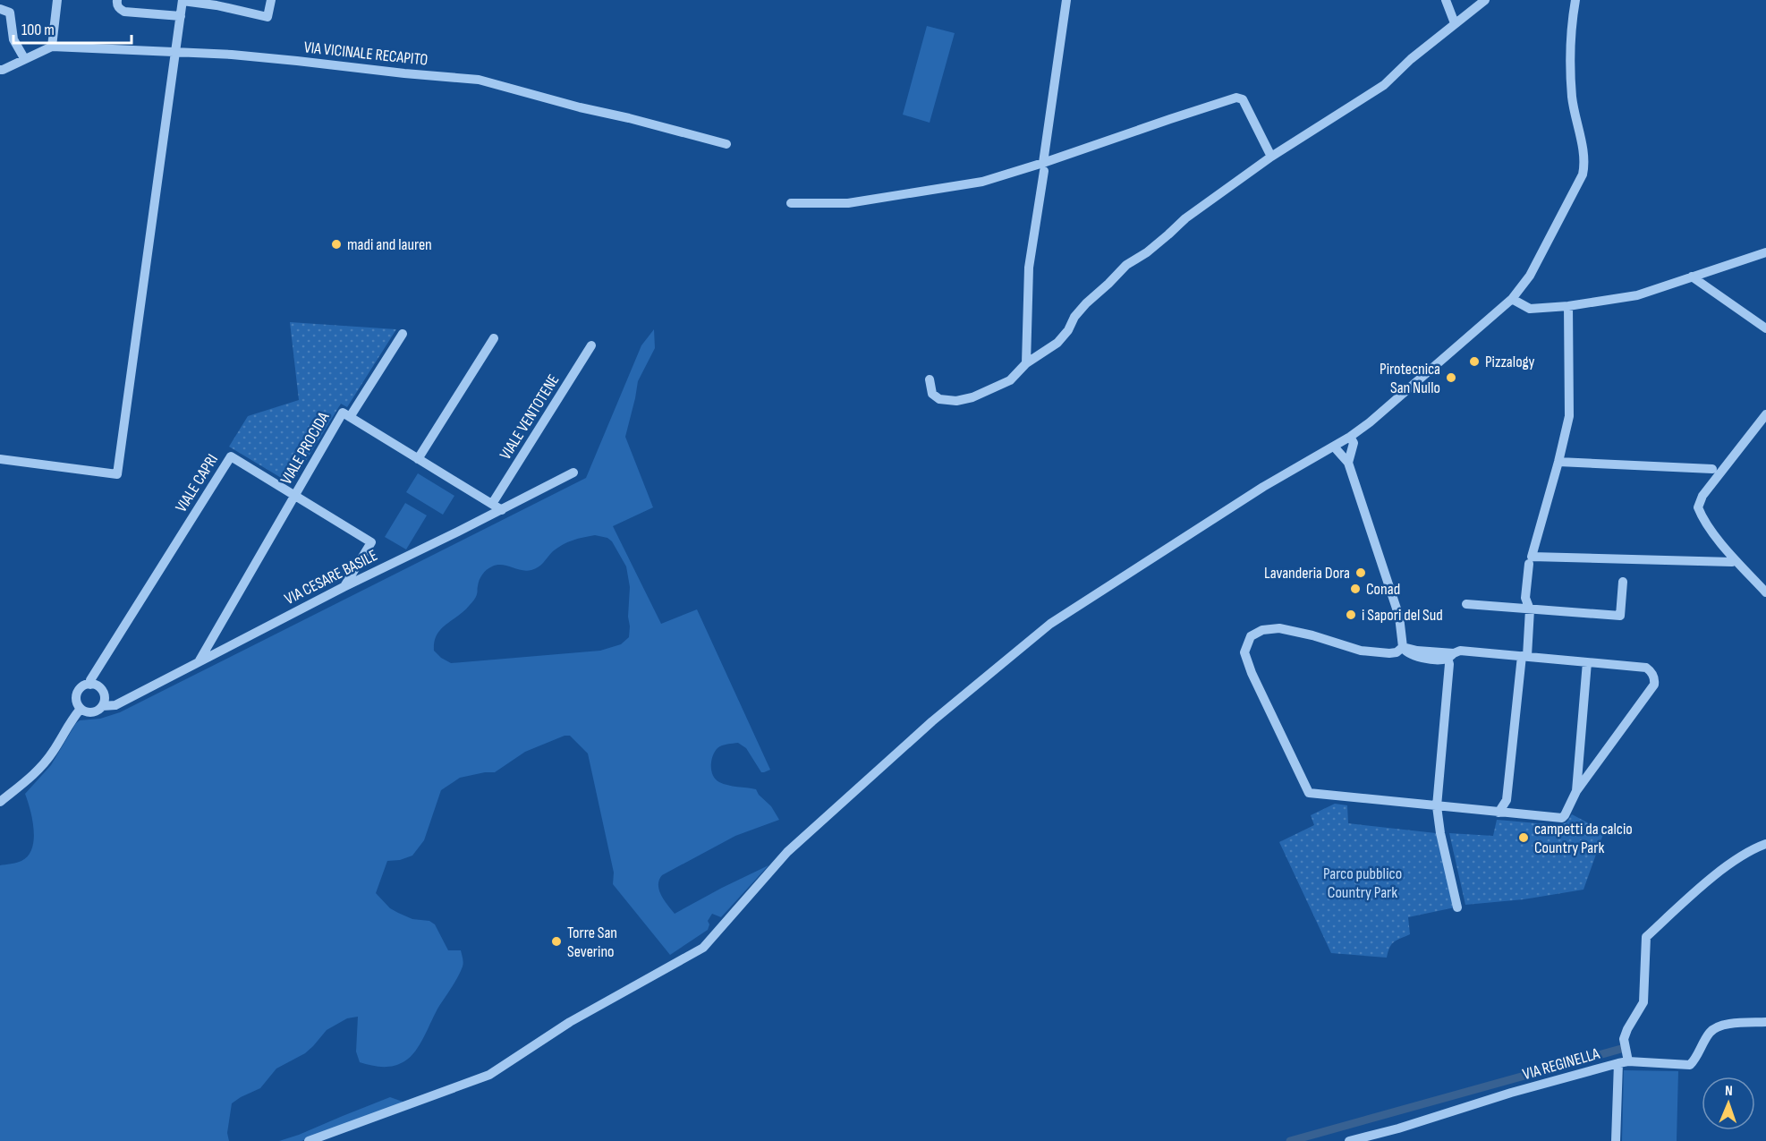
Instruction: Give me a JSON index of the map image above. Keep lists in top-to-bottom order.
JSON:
{
  "streets": {
    "street": [
      "VIA VICINALE RECAPITO",
      "VIALE VENTOTENE",
      "VIALE PROCIDA",
      "VIALE CAPRI",
      "VIA CESARE BASILE",
      "VIA REGINELLA"
    ]
  },
  "crossings": [
    ["VIALE VENTOTENE", "VIALE PROCIDA"],
    ["VIALE PROCIDA", "VIALE CAPRI"],
    ["VIALE PROCIDA", "VIA CESARE BASILE"],
    ["VIALE CAPRI", "VIA CESARE BASILE"]
  ],
  "parks": ["Parco pubblico Country Park"],
  "places": [
    "madi and lauren",
    "Pizzalogy",
    "Pirotecnica San Nullo",
    "Lavanderia Dora",
    "Conad",
    "i Sapori del Sud",
    "campetti da calcio Country Park",
    "Torre San Severino"
  ],
  "scale_bar": "100 m",
  "north": "top"
}
